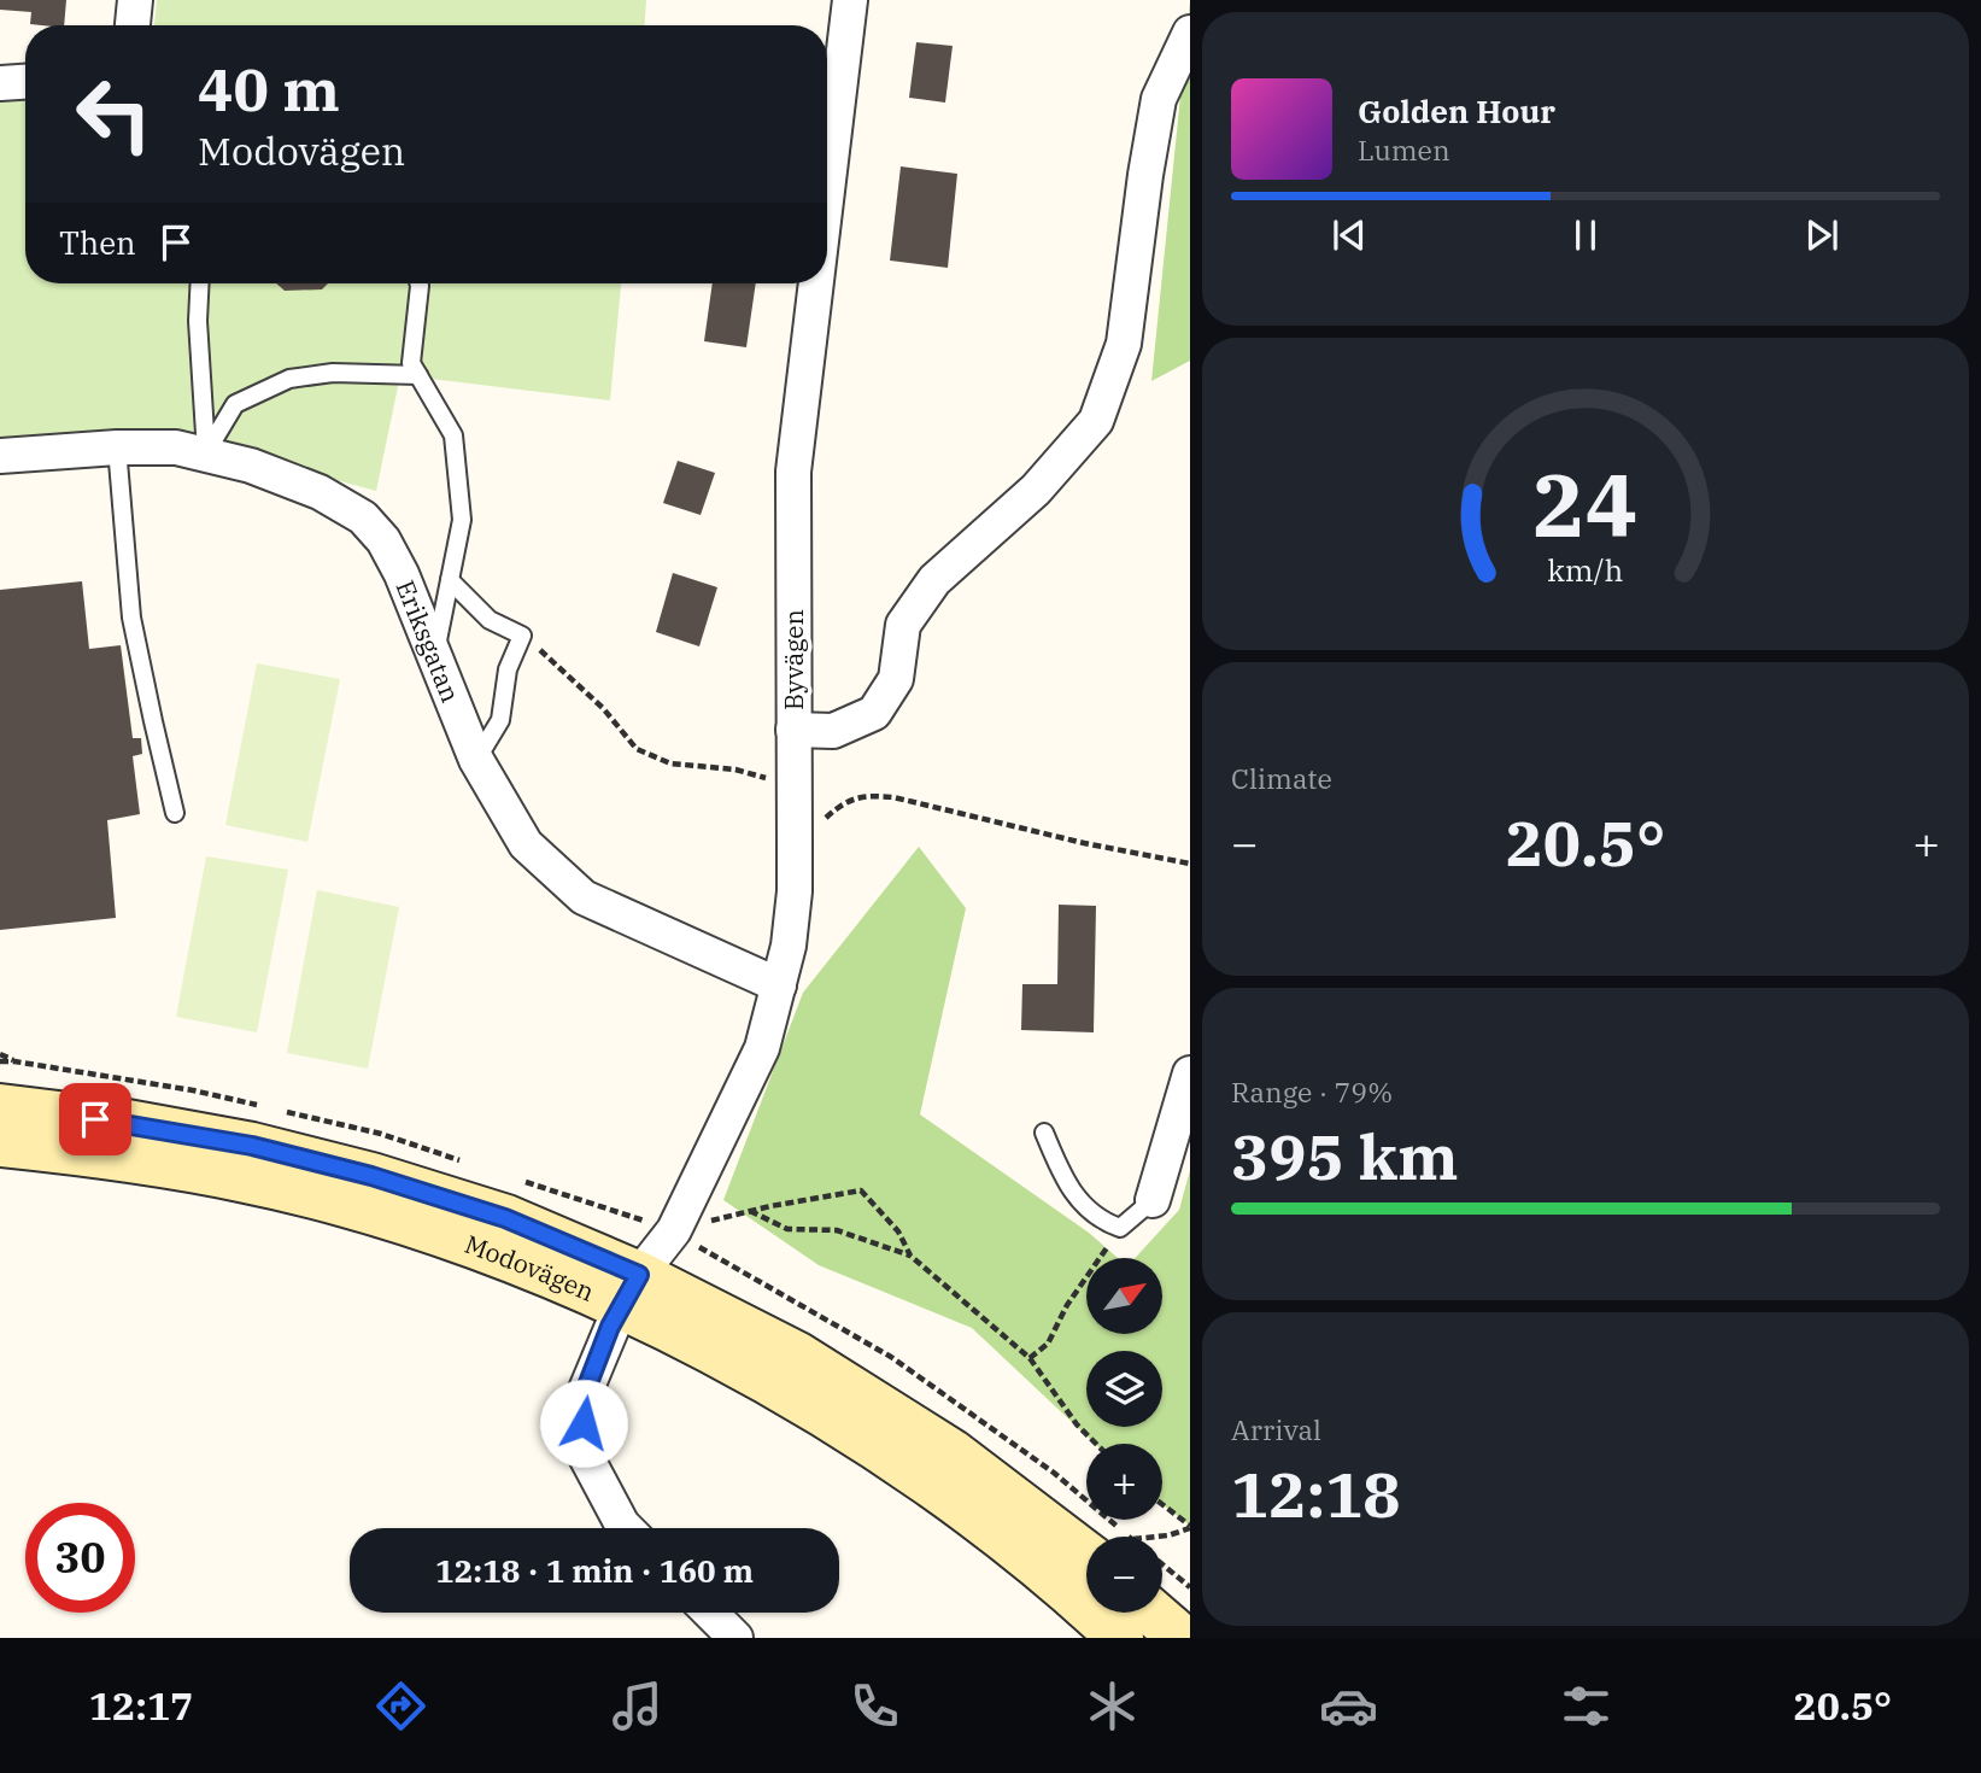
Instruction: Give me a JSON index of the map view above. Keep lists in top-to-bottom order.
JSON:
{
  "streets": {
    "main road": ["Modovägen"],
    "street": ["Eriksgatan", "Byvägen"]
  },
  "crossings": [
    ["Eriksgatan", "Byvägen"],
    ["Byvägen", "Modovägen"]
  ],
  "north": "top right",
  "page": {
    "turn": ["40 m", "Modovägen"],
    "song": ["Golden Hour", "Lumen"],
    "then": "Then",
    "tile": [
      "Climate",
      ["Range · 79%", "395 km"],
      ["Arrival", "12:18"]
    ],
    "heat": ["−", "20.5°", "+"],
    "map_buttons": ["+", "−"],
    "limit": "30",
    "trip": "12:18 · 1 min · 160 m",
    "tabs": ["12:17", "20.5°"],
    "gauge": ["24", "km/h"]
  }
}
